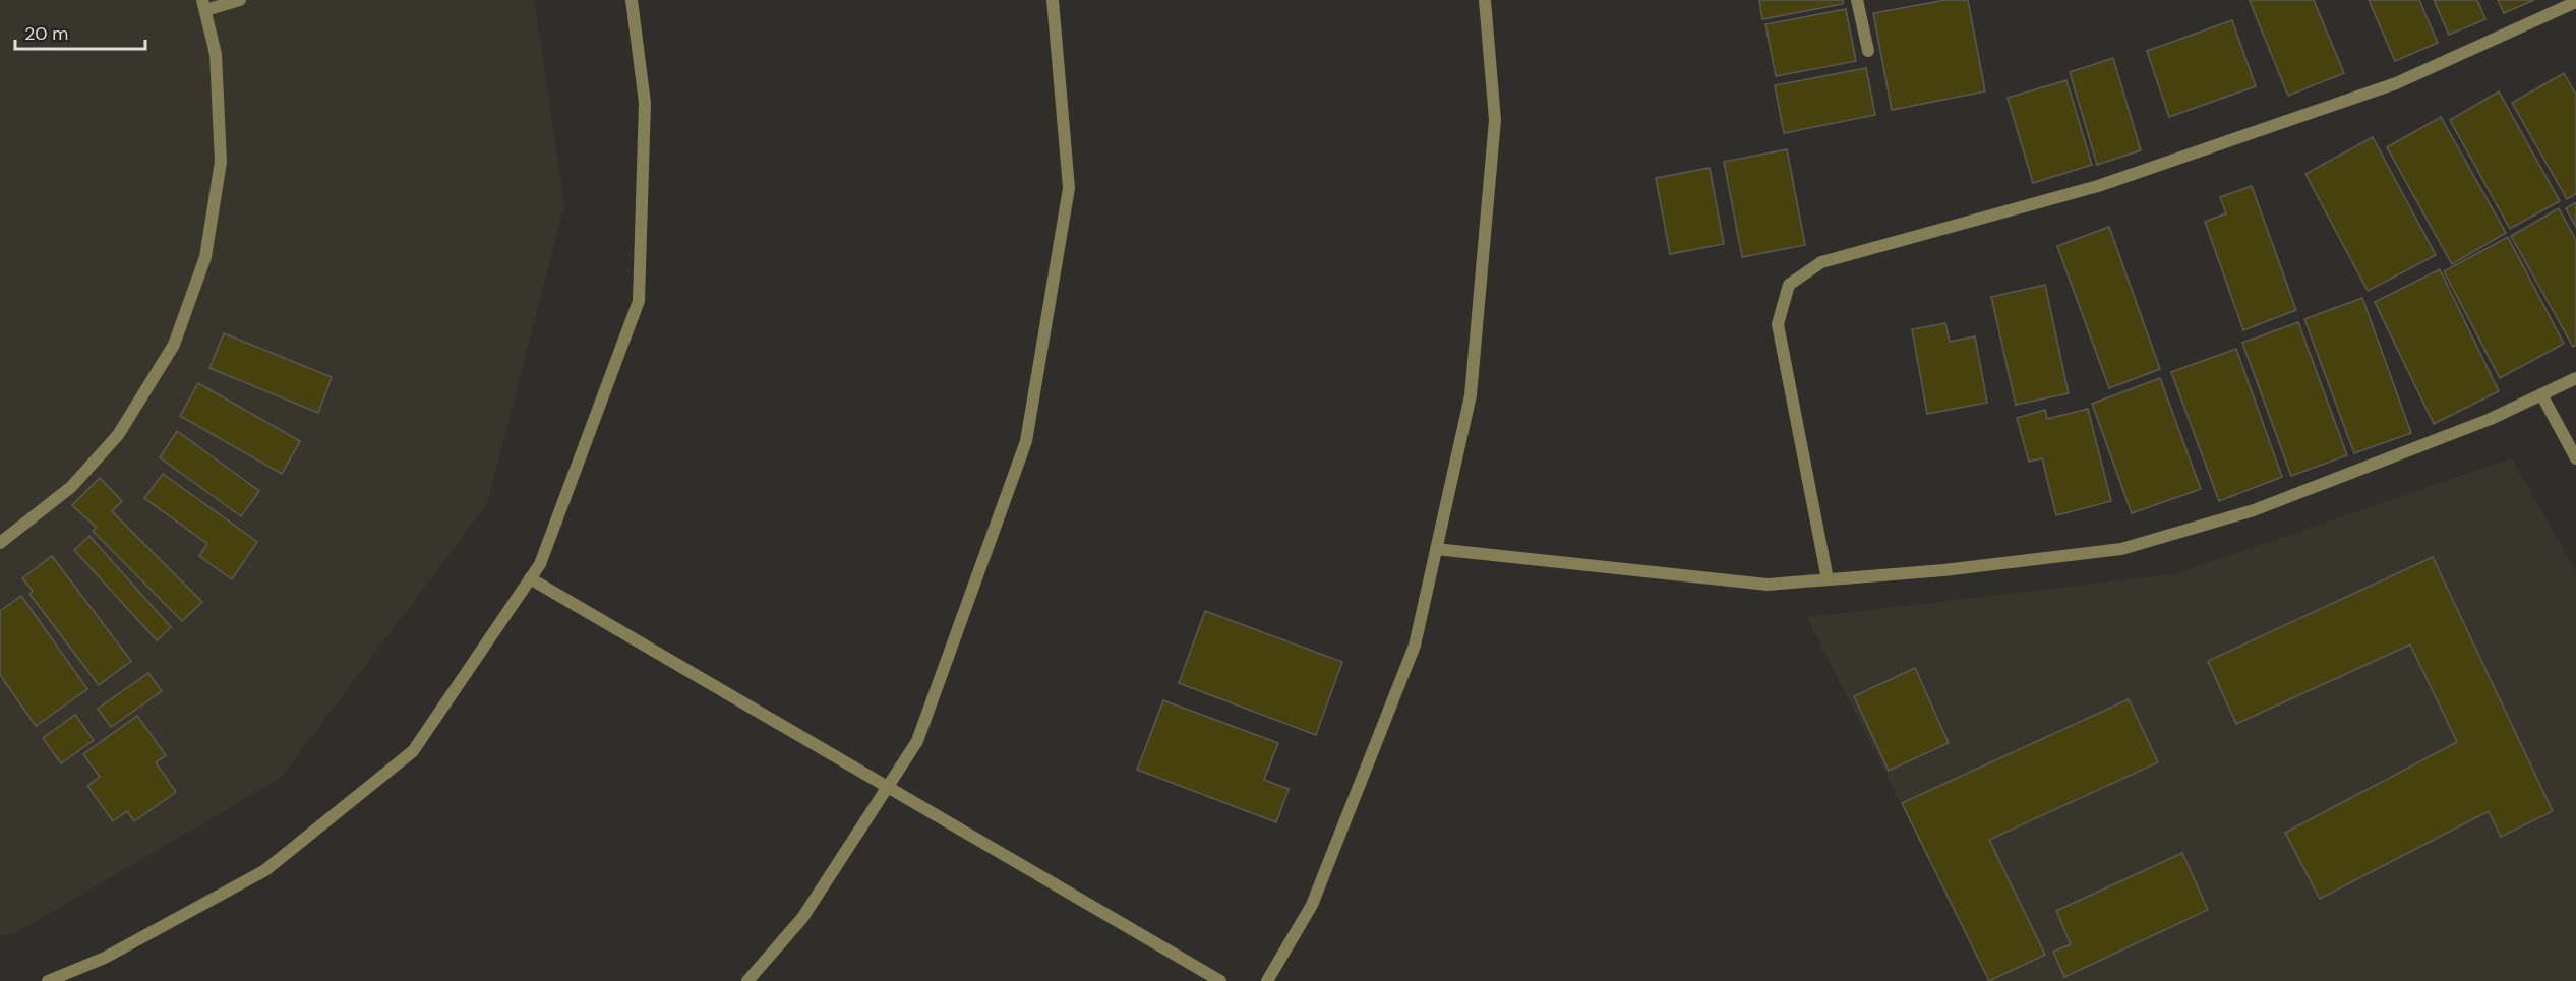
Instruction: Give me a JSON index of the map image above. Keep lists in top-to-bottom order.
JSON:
{
  "scale_bar": "20 m"
}
